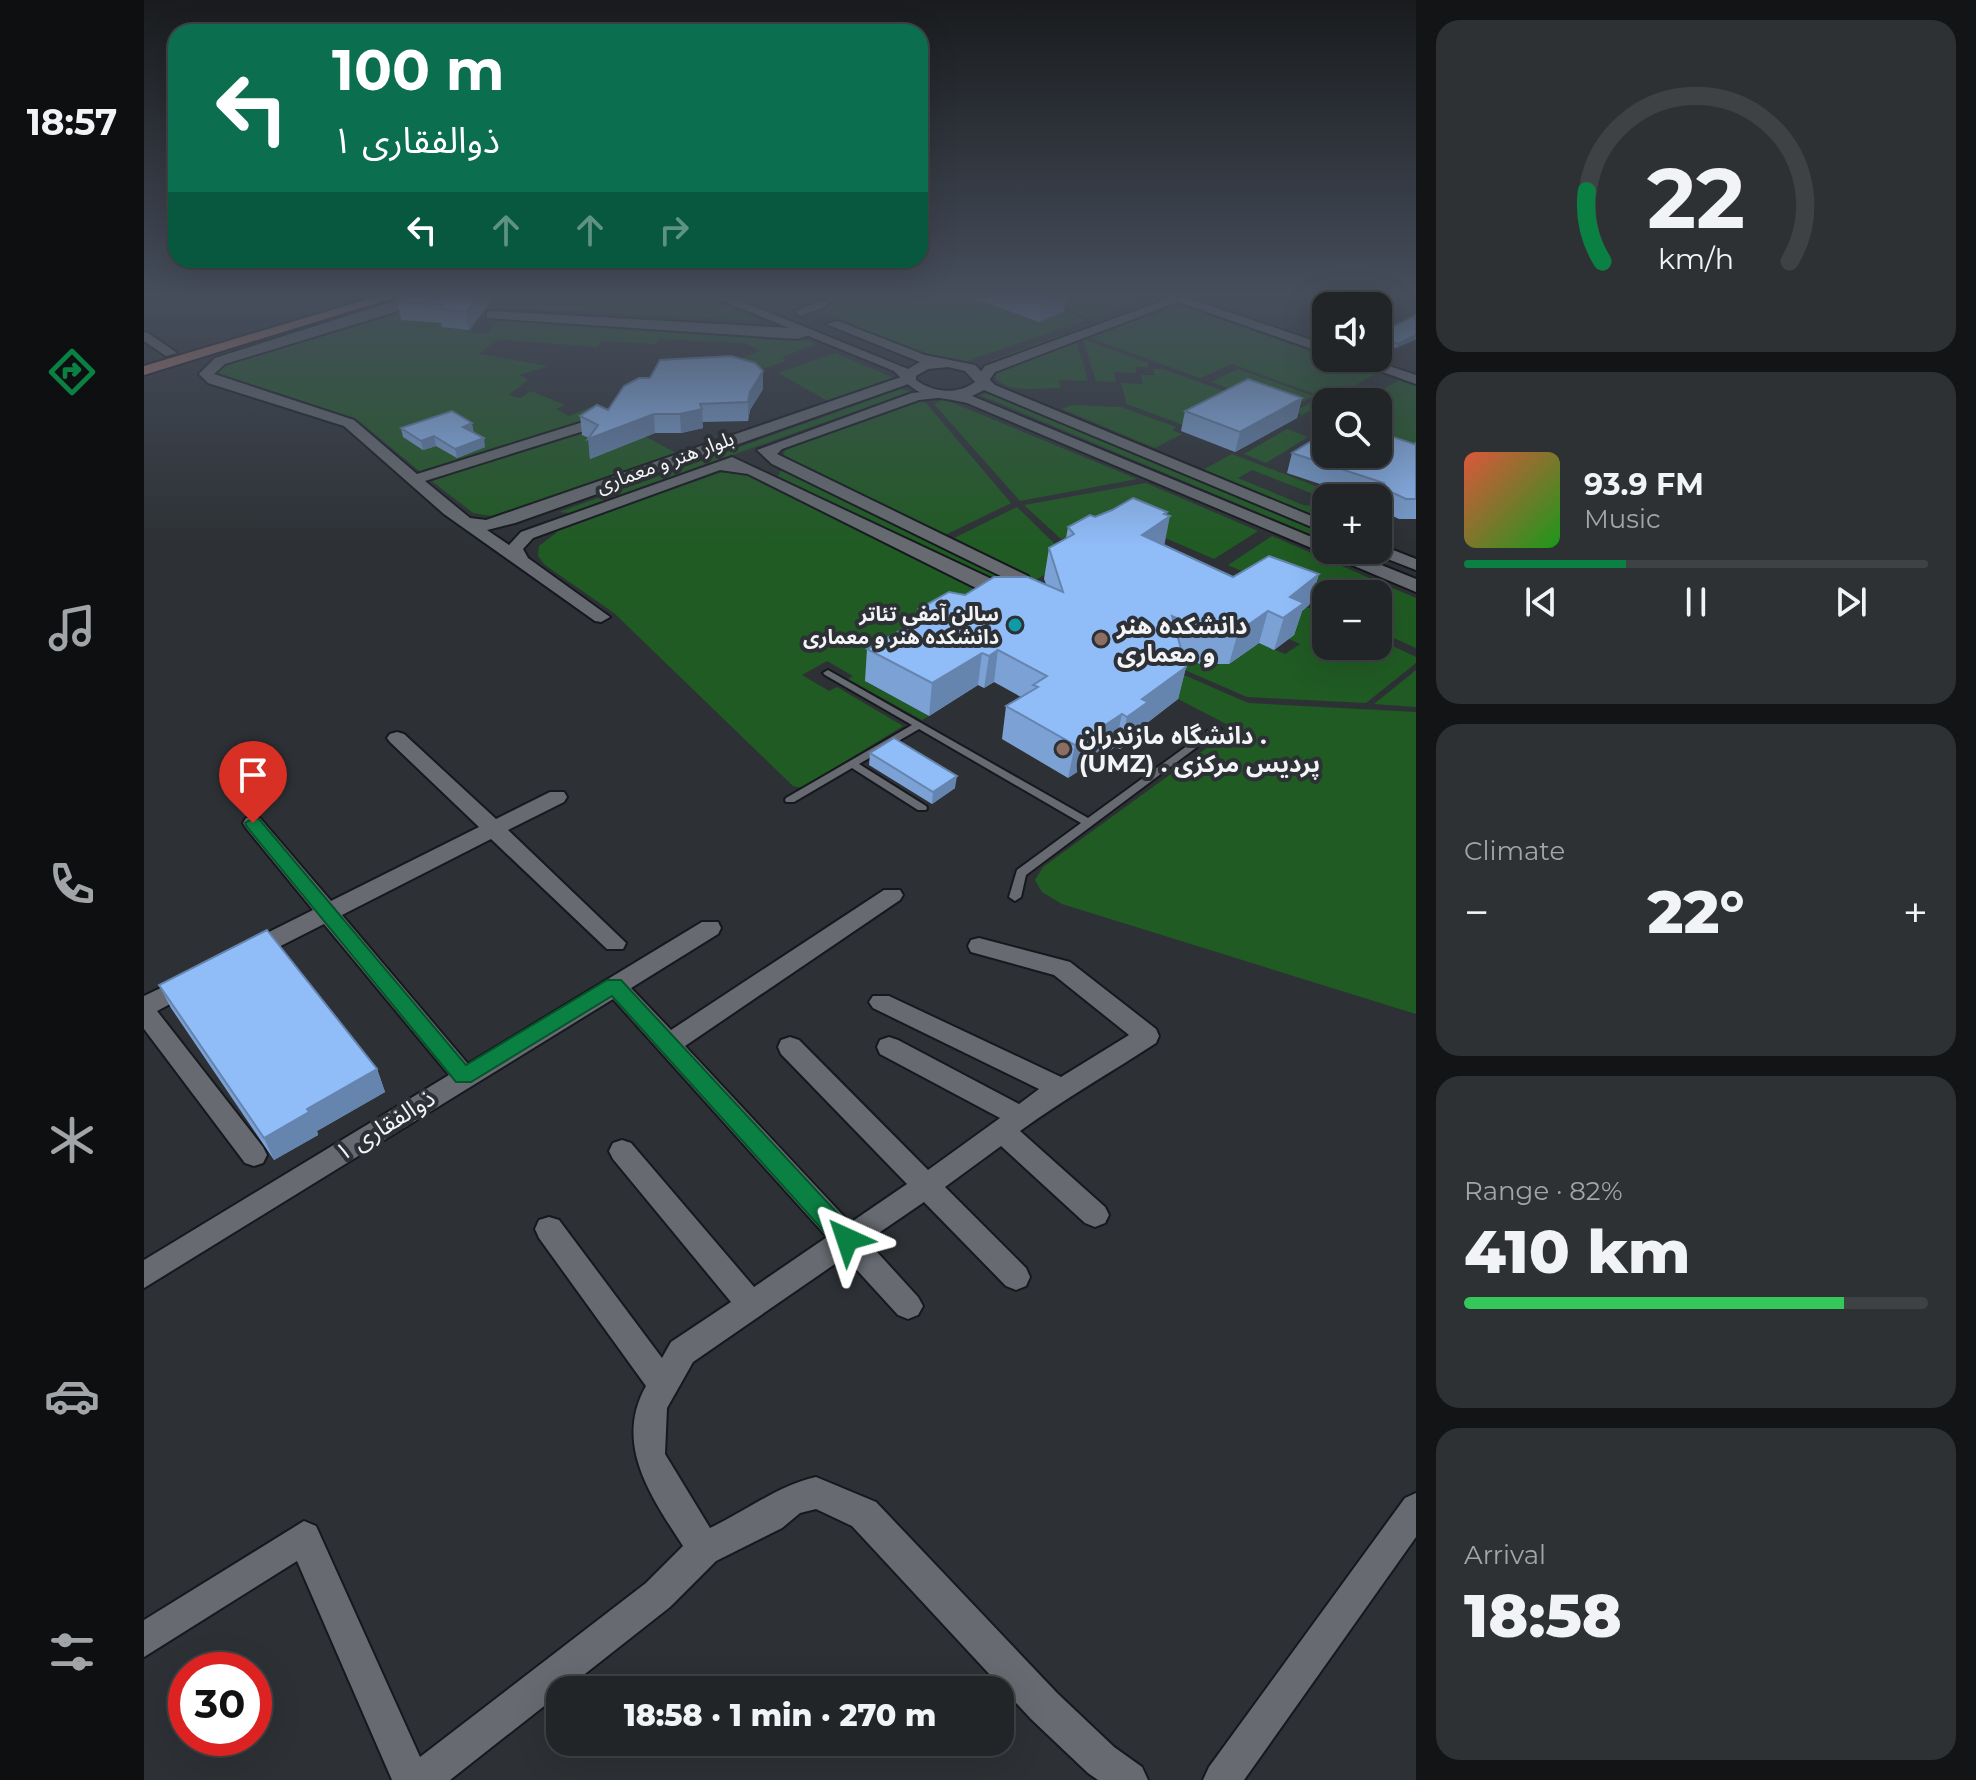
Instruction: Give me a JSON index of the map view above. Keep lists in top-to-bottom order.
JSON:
{
  "streets": {
    "street": ["بلوار هنر و معماری", "ذوالفقاری ۱"]
  },
  "places": ["سالن آمفی تئاتر دانشکده هنر و معماری", "دانشکده هنر و معماری", "دانشگاه مازندران . (UMZ) . پردیس مرکزی"],
  "page": {
    "tabs": "18:57",
    "turn": ["100 m", "ذوالفقاری ۱"],
    "map_buttons": ["+", "−"],
    "song": ["93.9 FM", "Music"],
    "tile": [
      "Climate",
      ["Range · 82%", "410 km"],
      ["Arrival", "18:58"]
    ],
    "heat": ["−", "22°", "+"],
    "limit": "30",
    "trip": "18:58 · 1 min · 270 m",
    "gauge": ["22", "km/h"]
  }
}
